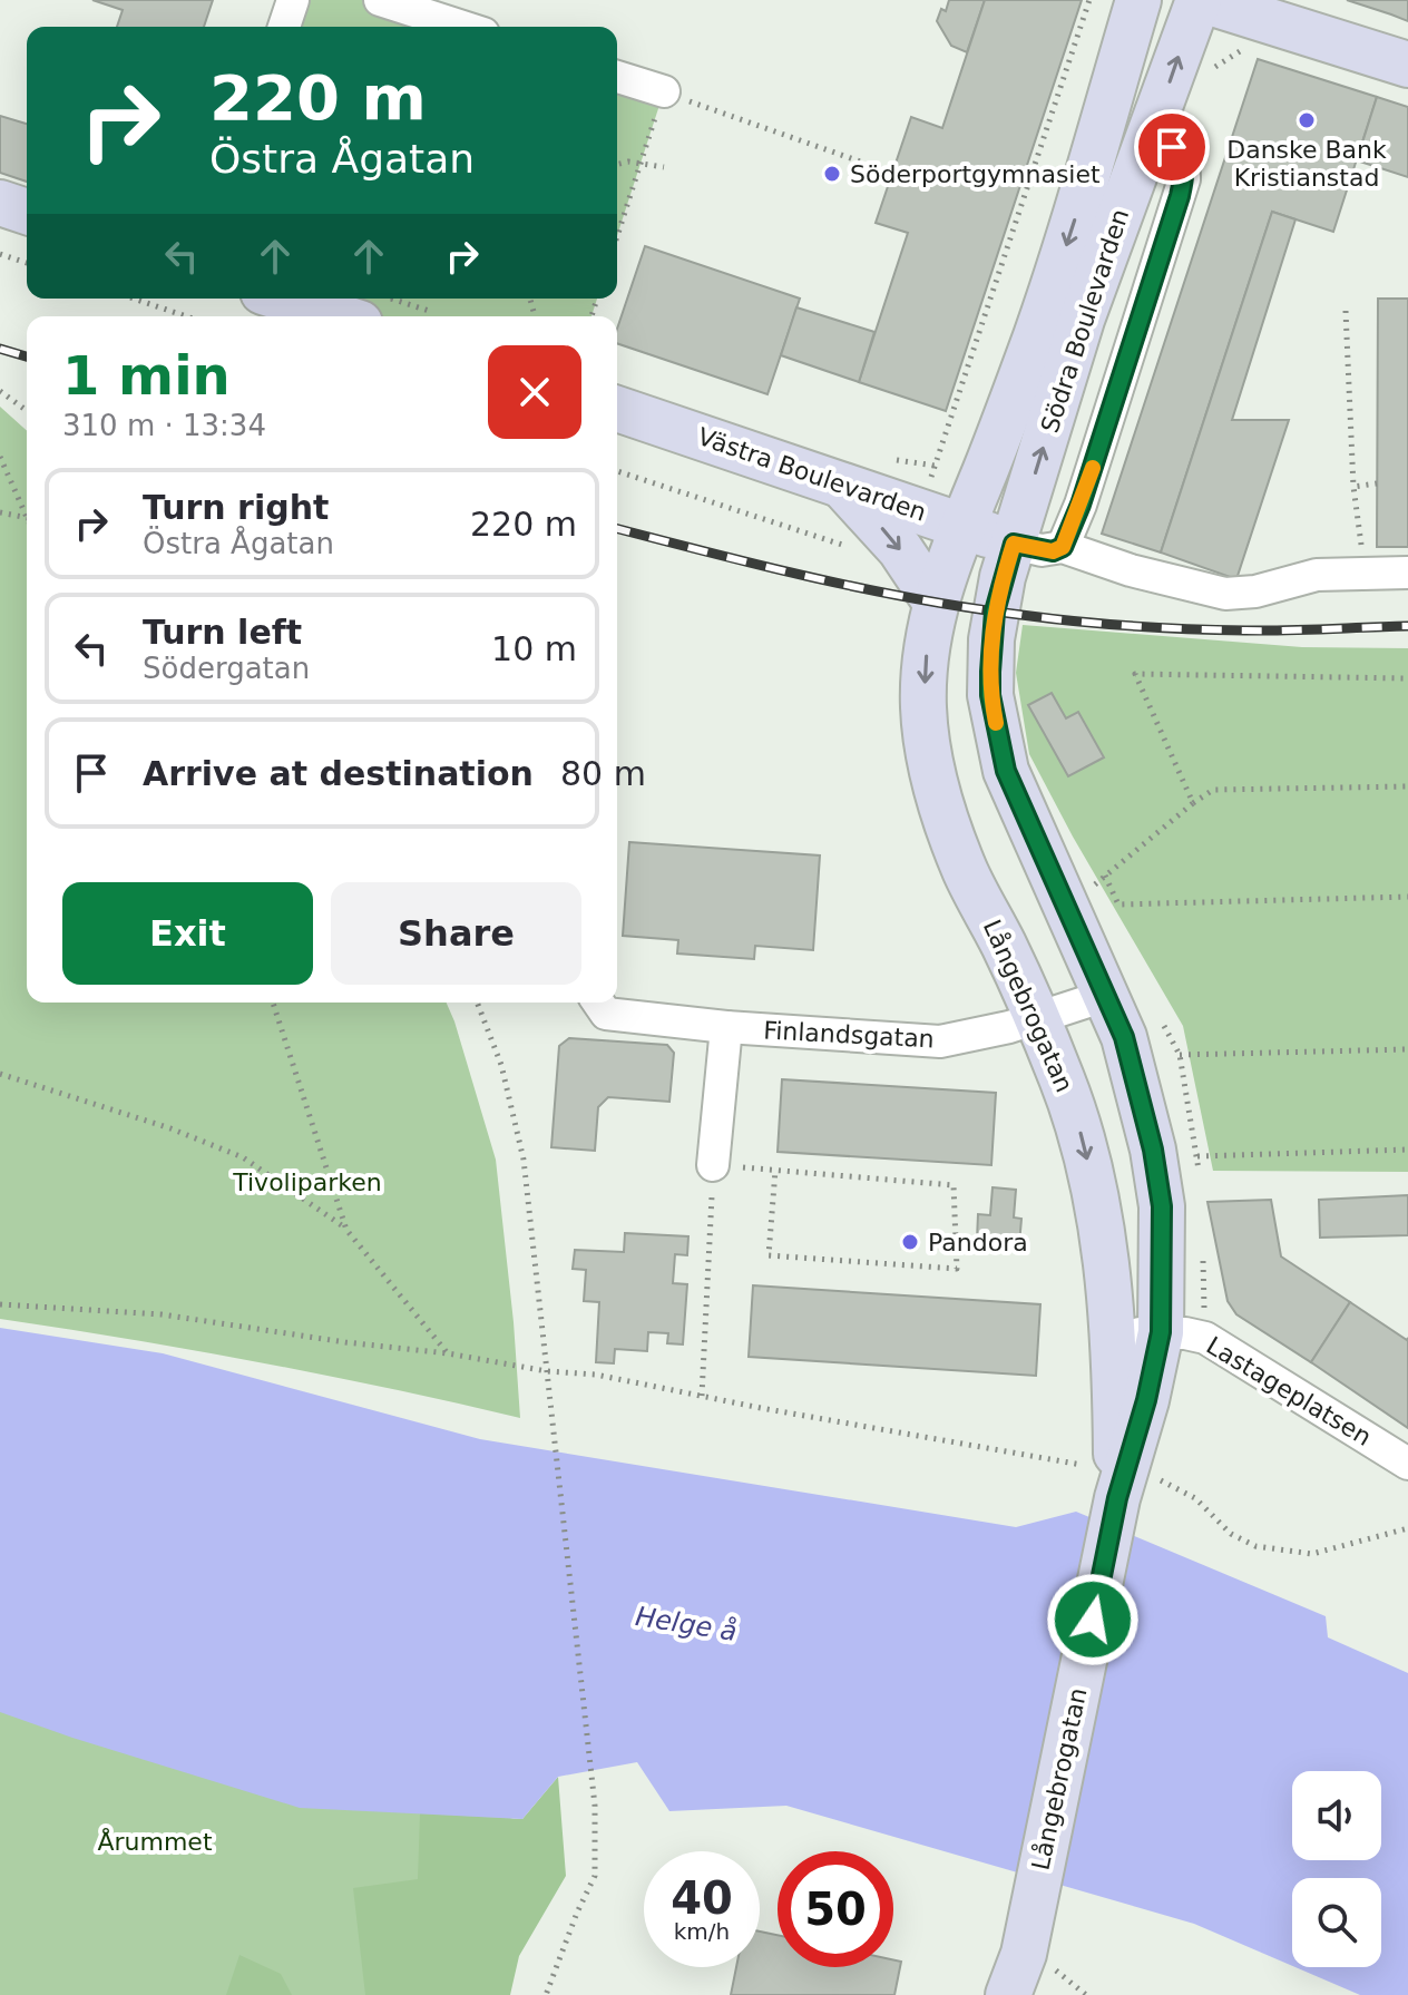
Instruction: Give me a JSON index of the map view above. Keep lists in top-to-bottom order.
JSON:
{
  "streets": {
    "main road": ["Södra Boulevarden", "Västra Boulevarden", "Långebrogatan"],
    "street": ["Finlandsgatan", "Lastageplatsen"]
  },
  "crossings": [
    ["Södra Boulevarden", "Västra Boulevarden"],
    ["Södra Boulevarden", "Långebrogatan"],
    ["Västra Boulevarden", "Långebrogatan"],
    ["Långebrogatan", "Finlandsgatan"],
    ["Långebrogatan", "Lastageplatsen"]
  ],
  "water": ["Helge å"],
  "parks": ["Tivoliparken", "Årummet"],
  "places": ["Danske Bank Kristianstad", "Söderportgymnasiet", "Pandora"],
  "page": {
    "turn": ["220 m", "Östra Ågatan"],
    "heading": ["1 min", "310 m · 13:34"],
    "list": [
      {
        "name": "Turn right",
        "note": "Östra Ågatan",
        "value": "220 m"
      },
      {
        "name": "Turn left",
        "note": "Södergatan",
        "value": "10 m"
      },
      {
        "name": "Arrive at destination",
        "value": "80 m"
      }
    ],
    "buttons": ["Exit", "Share"],
    "speed": "40 km/h",
    "limit": "50"
  }
}
